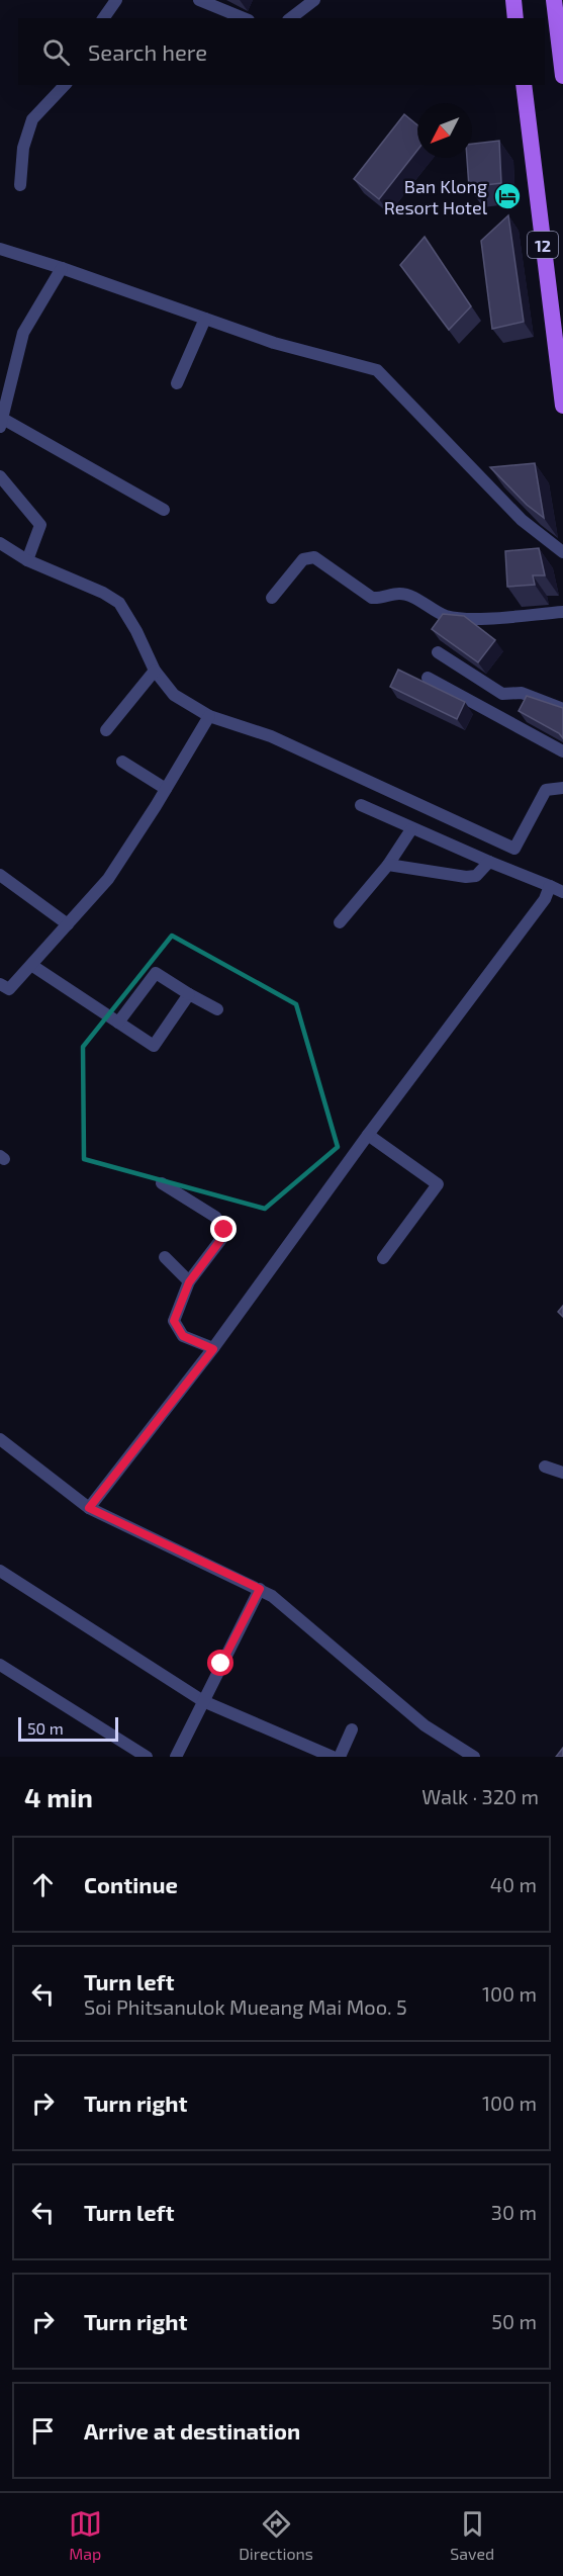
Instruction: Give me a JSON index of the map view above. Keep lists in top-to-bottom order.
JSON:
{
  "streets": {
    "main road": ["12"]
  },
  "places": {
    "hotel": ["Ban Klong Resort Hotel"]
  },
  "scale_bar": "50 m",
  "north": "bottom left",
  "page": {
    "search": "Search here",
    "scale": "50 m",
    "heading": ["4 min", "Walk · 320 m"],
    "list": [
      ["Continue", "40 m"],
      ["Turn left", "Soi Phitsanulok Mueang Mai Moo. 5", "100 m"],
      ["Turn right", "100 m"],
      ["Turn left", "30 m"],
      ["Turn right", "50 m"],
      "Arrive at destination"
    ],
    "nav": ["Map", "Directions", "Saved"]
  }
}
